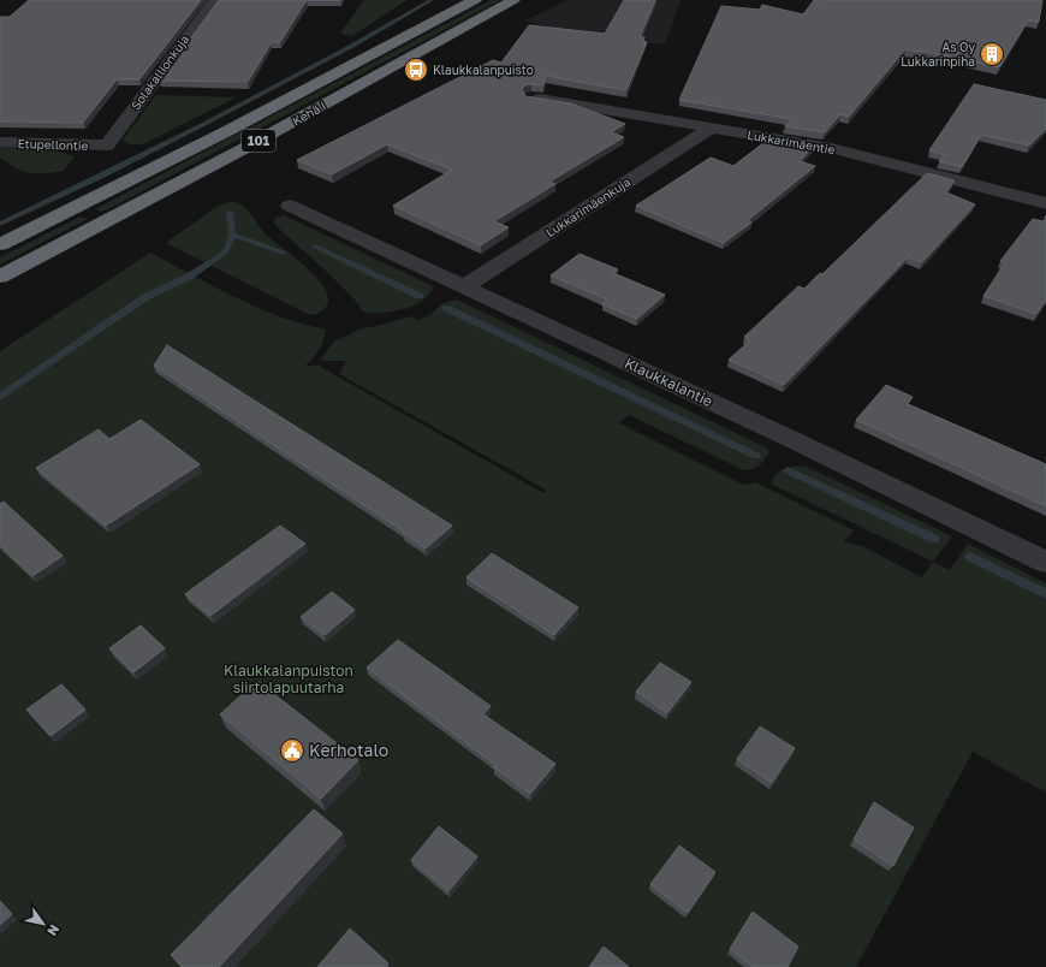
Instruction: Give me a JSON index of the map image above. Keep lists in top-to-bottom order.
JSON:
{
  "streets": {
    "highway": ["Kehä I", "101"],
    "street": [
      "Solakallionkuja",
      "Lukkarimäentie",
      "Etupellontie",
      "Lukkarimäenkuja",
      "Klaukkalantie"
    ]
  },
  "crossings": [
    ["Solakallionkuja", "Etupellontie"],
    ["Lukkarimäentie", "Lukkarimäenkuja"],
    ["Lukkarimäenkuja", "Klaukkalantie"]
  ],
  "parks": ["Klaukkalanpuiston siirtolapuutarha"],
  "places": {
    "building": ["As Oy Lukkarinpiha"],
    "bus stop": ["Klaukkalanpuisto"],
    "public building": ["Kerhotalo"]
  },
  "north": "bottom right"
}
